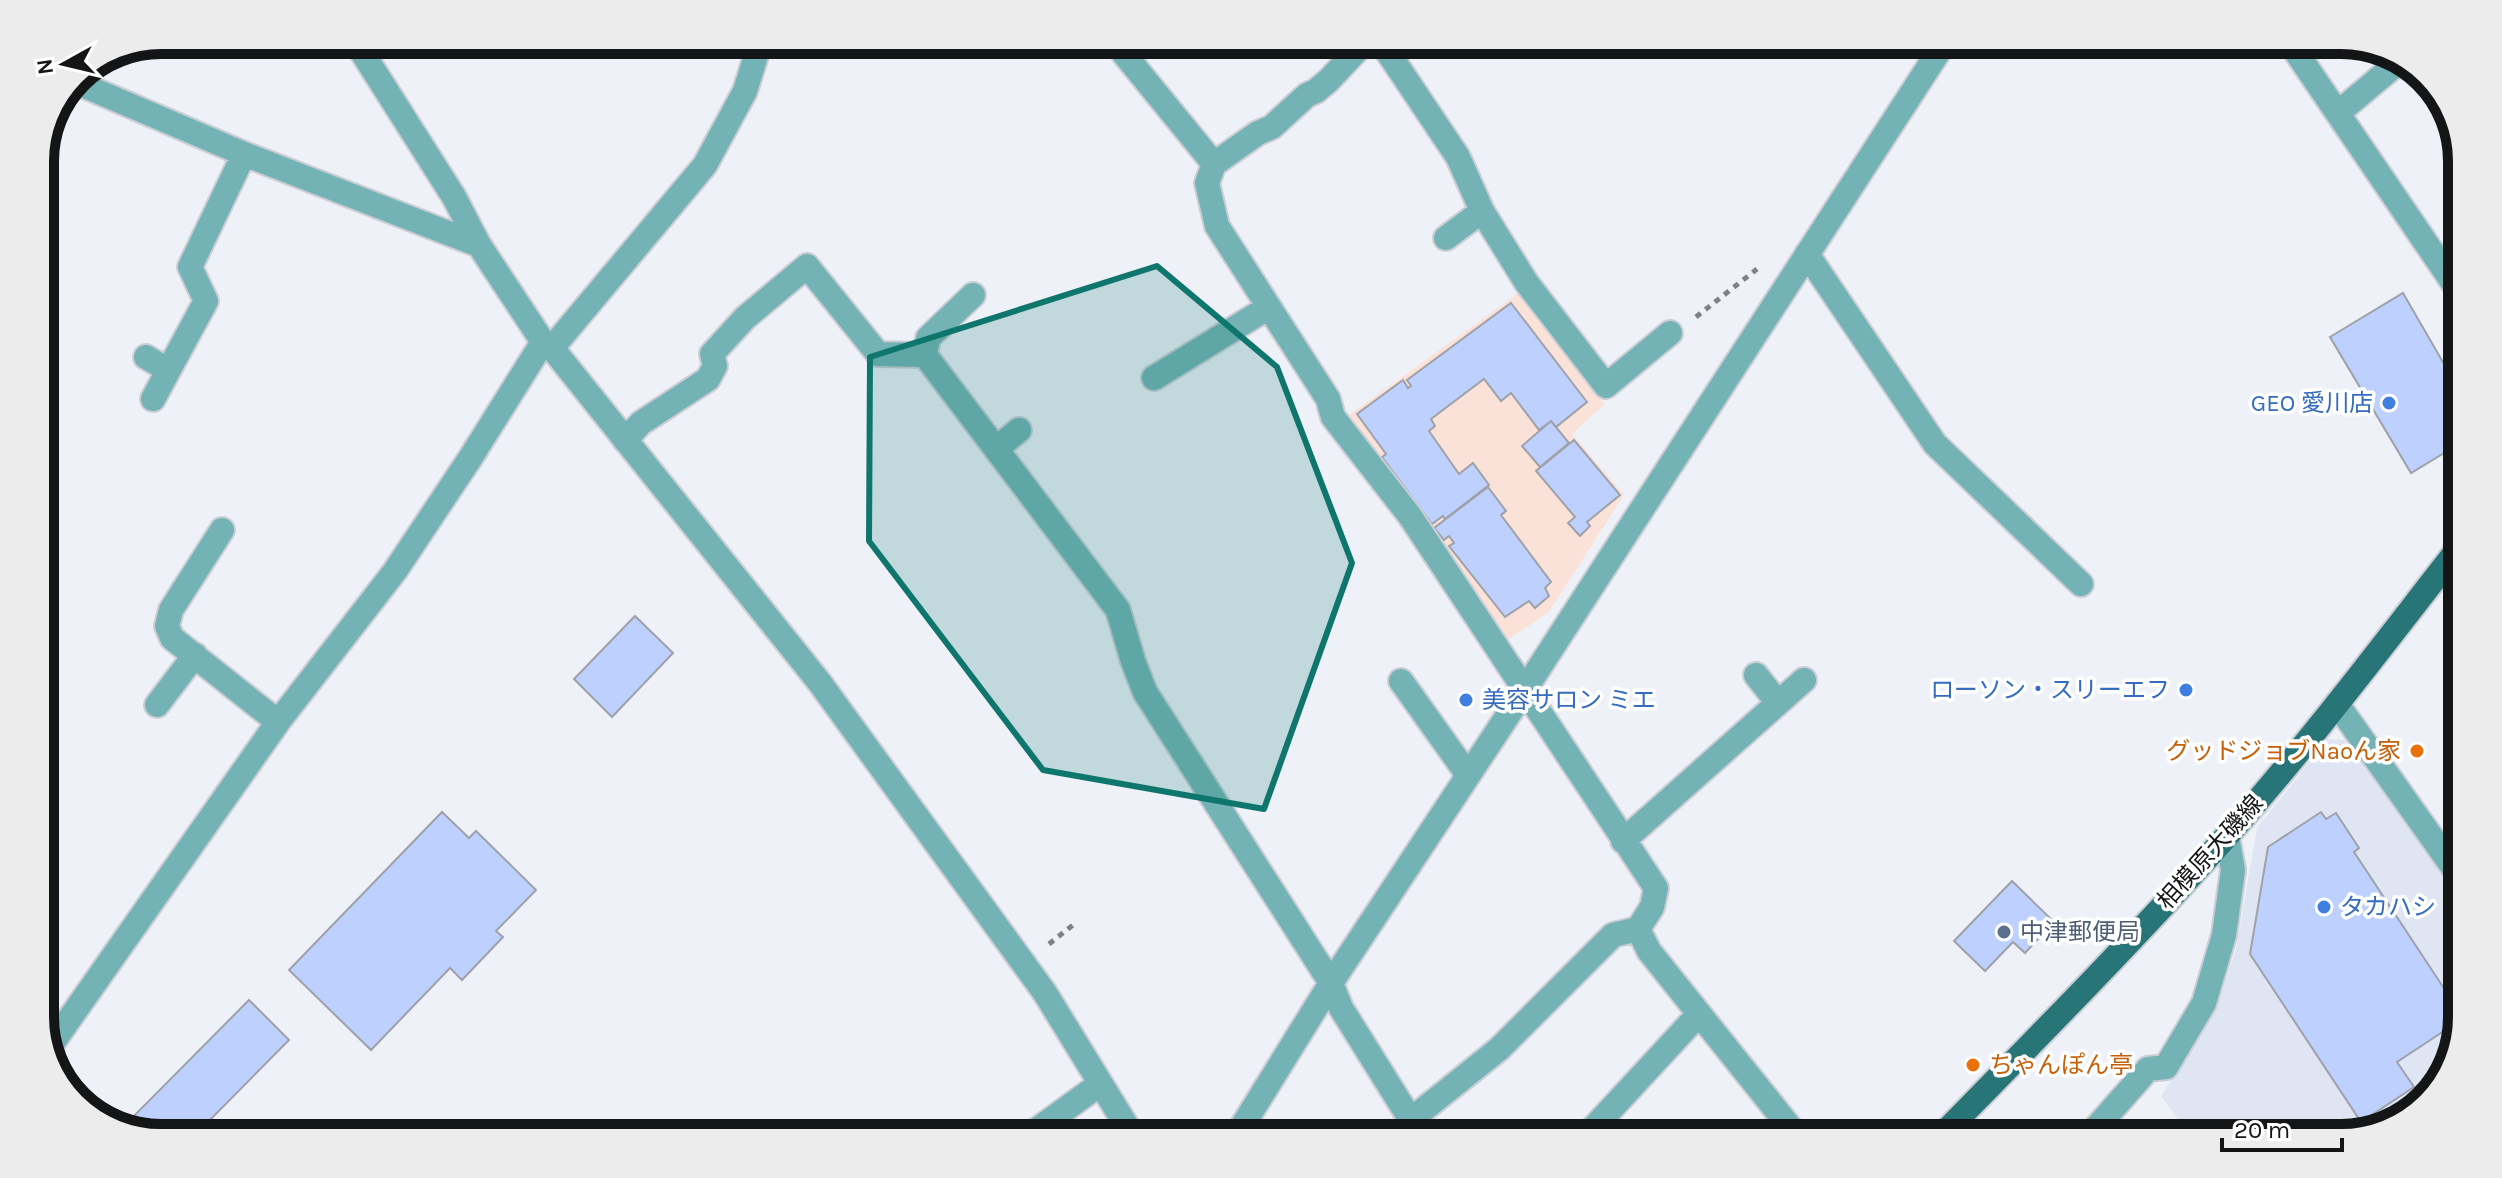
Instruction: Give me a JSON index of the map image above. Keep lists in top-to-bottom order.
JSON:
{
  "streets": {
    "main road": ["相模原大磯線"]
  },
  "places": [
    "GEO 愛川店",
    "ローソン・スリーエフ",
    "美容サロン ミエ",
    "グッドジョブNaoん家",
    "タカハシ",
    "中津郵便局",
    "ちゃんぽん亭"
  ],
  "scale_bar": "20 m",
  "north": "left"
}
